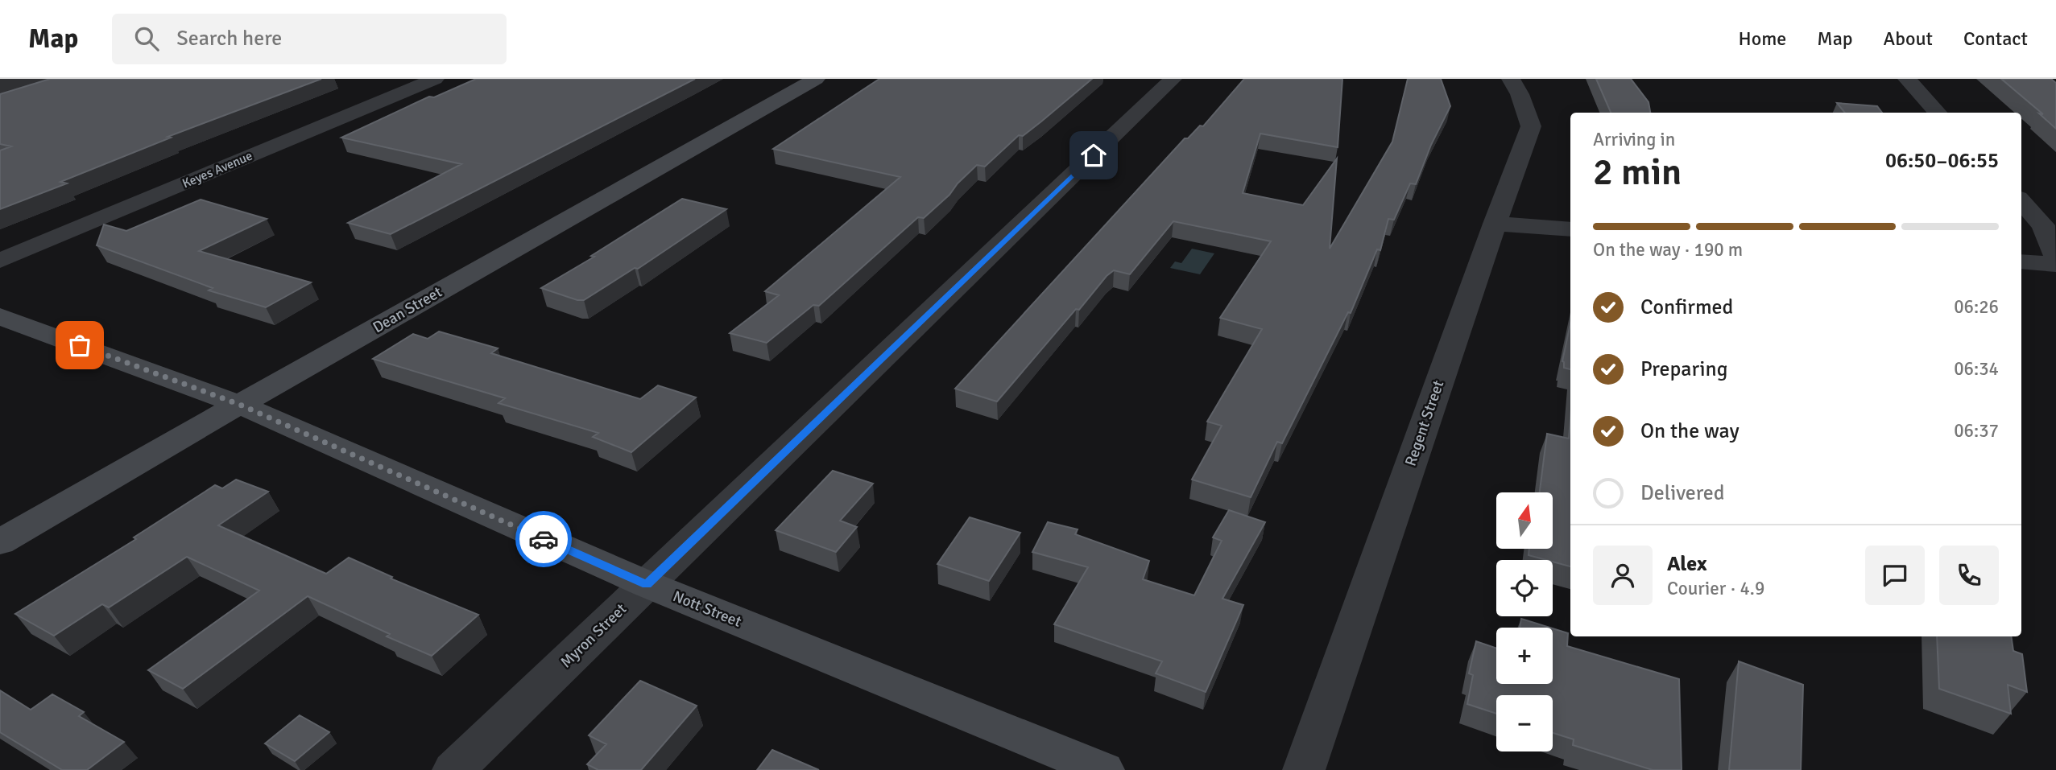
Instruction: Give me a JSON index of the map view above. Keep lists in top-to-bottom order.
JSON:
{
  "streets": {
    "main road": ["Dean Street", "Nott Street"],
    "street": ["Keyes Avenue", "Regent Street", "Myron Street"]
  },
  "crossings": [
    ["Dean Street", "Nott Street"],
    ["Nott Street", "Myron Street"]
  ],
  "north": "top",
  "page": {
    "header": "Map",
    "search": "Search here",
    "nav": [
      "Home",
      "Map",
      "About",
      "Contact"
    ],
    "heading": ["2 min", "Arriving in", "06:50–06:55"],
    "panel": ["Alex", "Courier · 4.9"],
    "bar": "On the way · 190 m",
    "list": [
      ["Confirmed", "06:26"],
      ["Preparing", "06:34"],
      ["On the way", "06:37"],
      "Delivered"
    ],
    "map_buttons": ["+", "−"]
  }
}
